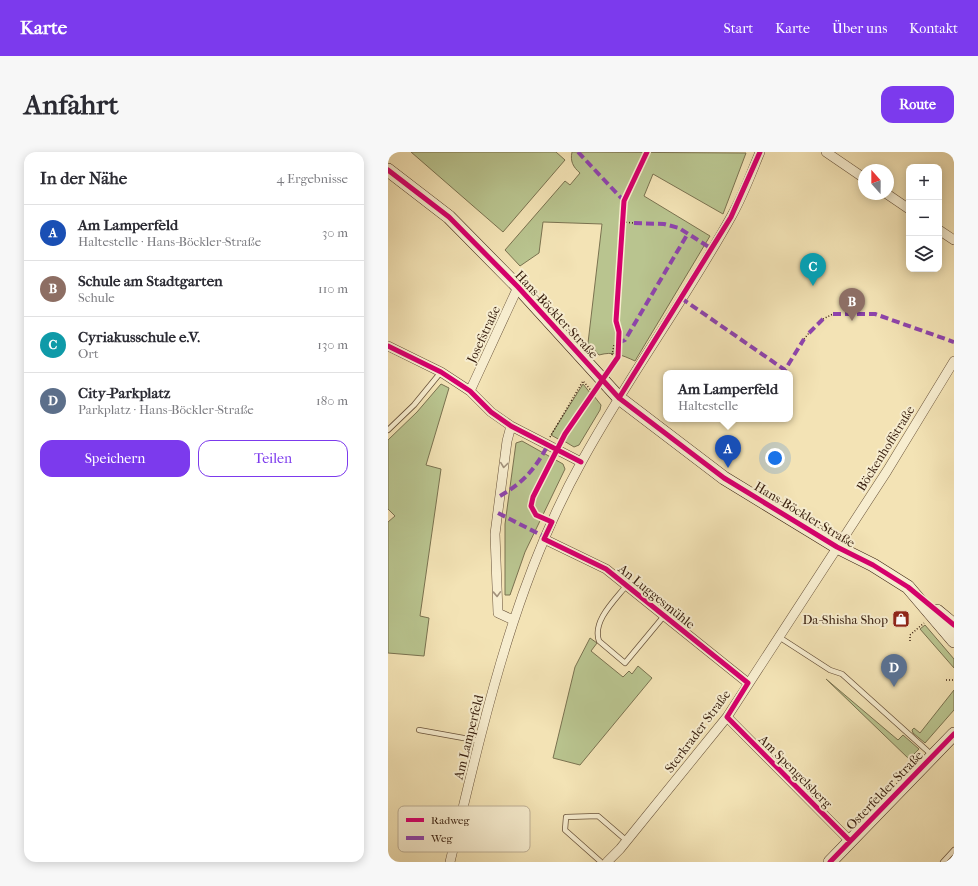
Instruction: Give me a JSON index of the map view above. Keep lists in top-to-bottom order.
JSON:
{
  "streets": {
    "main road": ["Hans-Böckler-Straße", "Osterfelder Straße"],
    "street": [
      "Josefstraße",
      "Böckenhoffstraße",
      "An Luggesmühle",
      "Sterkrader Straße",
      "Am Lamperfeld",
      "Am Spengelsberg"
    ]
  },
  "crossings": [
    ["Hans-Böckler-Straße", "Josefstraße"],
    ["Hans-Böckler-Straße", "Böckenhoffstraße"],
    ["Hans-Böckler-Straße", "Sterkrader Straße"],
    ["Hans-Böckler-Straße", "Am Lamperfeld"],
    ["Böckenhoffstraße", "Sterkrader Straße"],
    ["An Luggesmühle", "Sterkrader Straße"],
    ["An Luggesmühle", "Am Lamperfeld"],
    ["Sterkrader Straße", "Am Spengelsberg"],
    ["Am Spengelsberg", "Osterfelder Straße"]
  ],
  "places": {
    "shop": ["Da-Shisha Shop"]
  },
  "legend": ["Radweg", "Weg"],
  "north": "top",
  "page": {
    "header": "Karte",
    "nav": [
      "Start",
      "Karte",
      "Über uns",
      "Kontakt"
    ],
    "buttons": [
      "Route",
      ["Speichern", "Teilen"]
    ],
    "title": "Anfahrt",
    "heading": ["In der Nähe", "4 Ergebnisse"],
    "map_buttons": ["+", "−"],
    "list": [
      {
        "mark": "A",
        "name": "Am Lamperfeld",
        "note": "Haltestelle · Hans-Böckler-Straße",
        "value": "30 m"
      },
      {
        "mark": "B",
        "name": "Schule am Stadtgarten",
        "note": "Schule",
        "value": "110 m"
      },
      {
        "mark": "C",
        "name": "Cyriakusschule e.V.",
        "note": "Ort",
        "value": "130 m"
      },
      {
        "mark": "D",
        "name": "City-Parkplatz",
        "note": "Parkplatz · Hans-Böckler-Straße",
        "value": "180 m"
      }
    ],
    "pins": [
      "C",
      "B",
      "A",
      "D"
    ],
    "popup": ["Am Lamperfeld", "Haltestelle"]
  }
}
